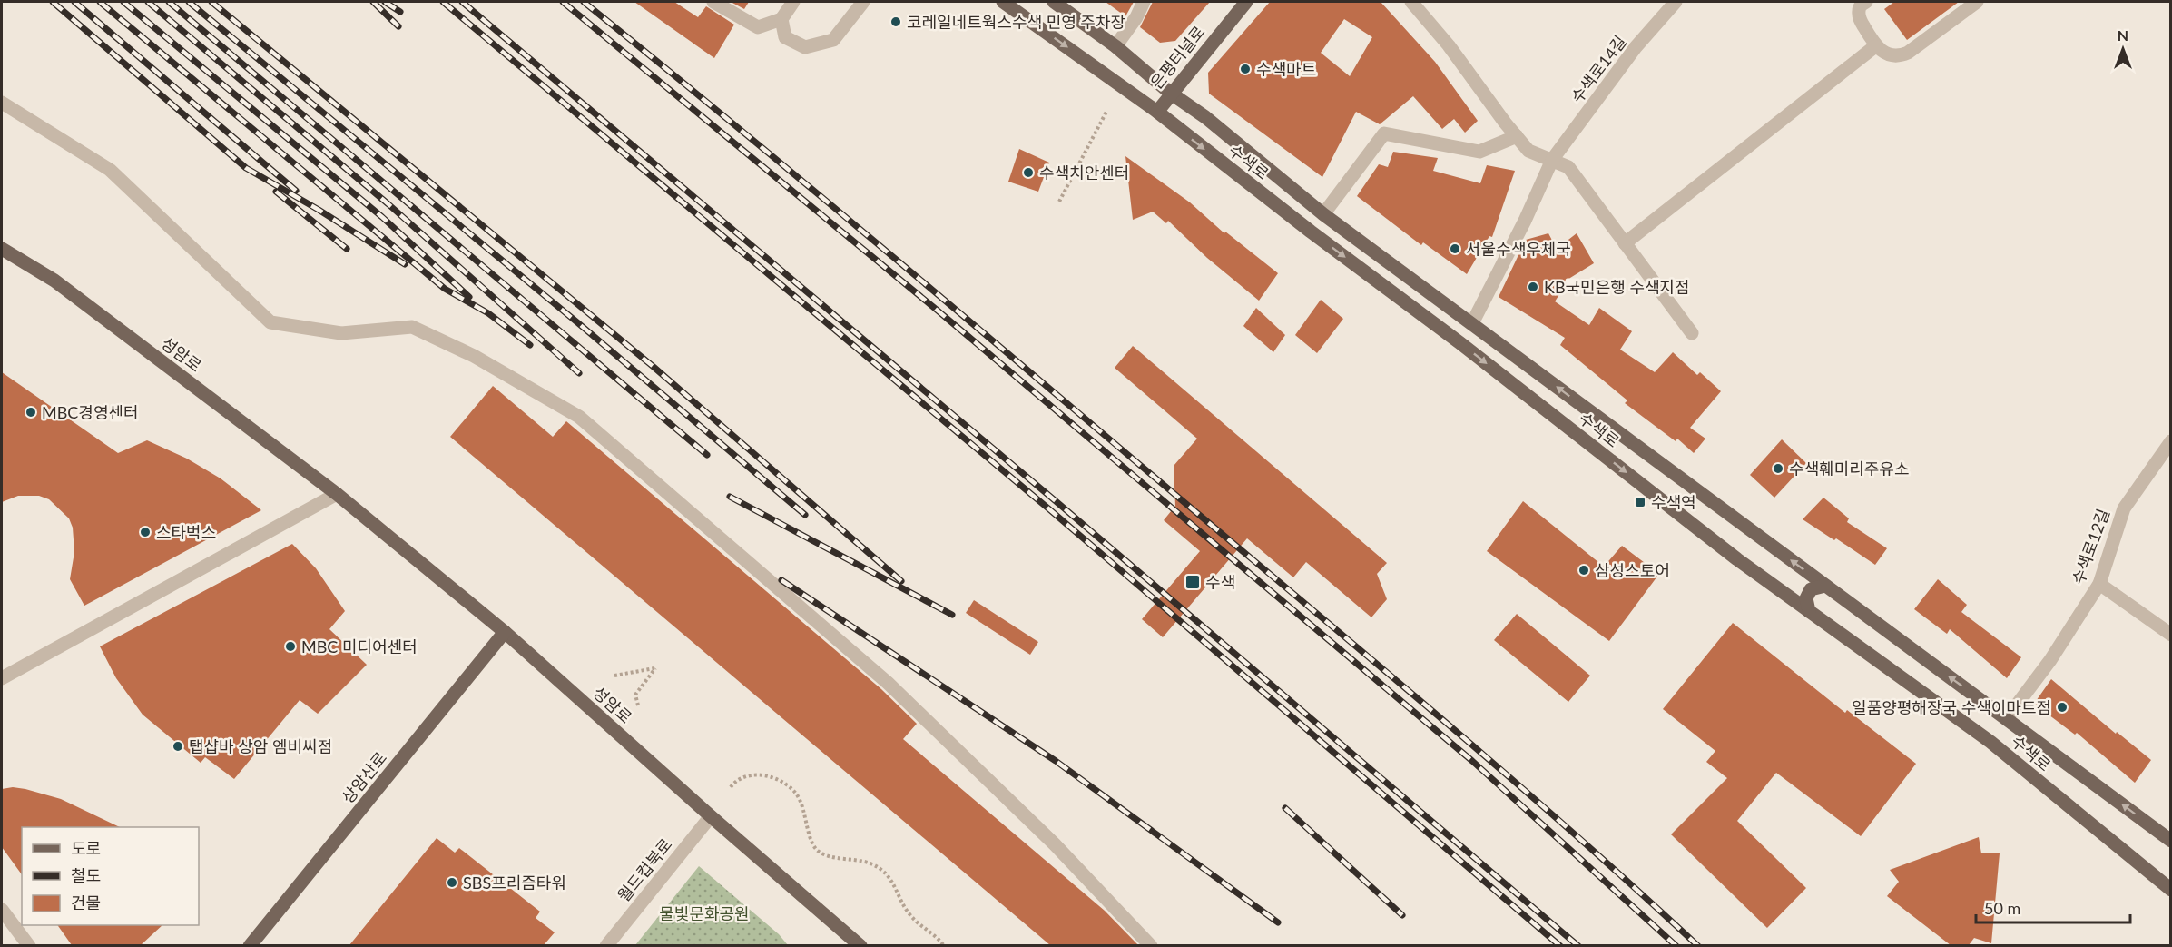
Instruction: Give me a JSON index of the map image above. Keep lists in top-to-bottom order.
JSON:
{
  "streets": {
    "main road": [
      "은평터널로",
      "수색로",
      "성암로",
      "상암산로"
    ],
    "street": ["수색로14길", "수색로12길", "월드컵북로"]
  },
  "crossings": [
    ["은평터널로", "수색로"],
    ["수색로14길", "수색로"],
    ["수색로", "수색로12길"],
    ["성암로", "상암산로"],
    ["성암로", "월드컵북로"]
  ],
  "parks": ["물빛문화공원"],
  "places": {
    "other": [
      "코레일네트웍스수색 민영 주차장",
      "수색마트",
      "수색치안센터",
      "서울수색우체국",
      "KB국민은행 수색지점",
      "MBC경영센터",
      "수색훼미리주유소",
      "스타벅스",
      "삼성스토어",
      "MBC 미디어센터",
      "일품양평해장국 수색이마트점",
      "탭샵바 상암 엠비씨점",
      "SBS프리즘타워"
    ],
    "transit": ["수색역", "수색"]
  },
  "legend": ["도로", "철도", "건물"],
  "scale_bar": "50 m",
  "north": "top"
}
